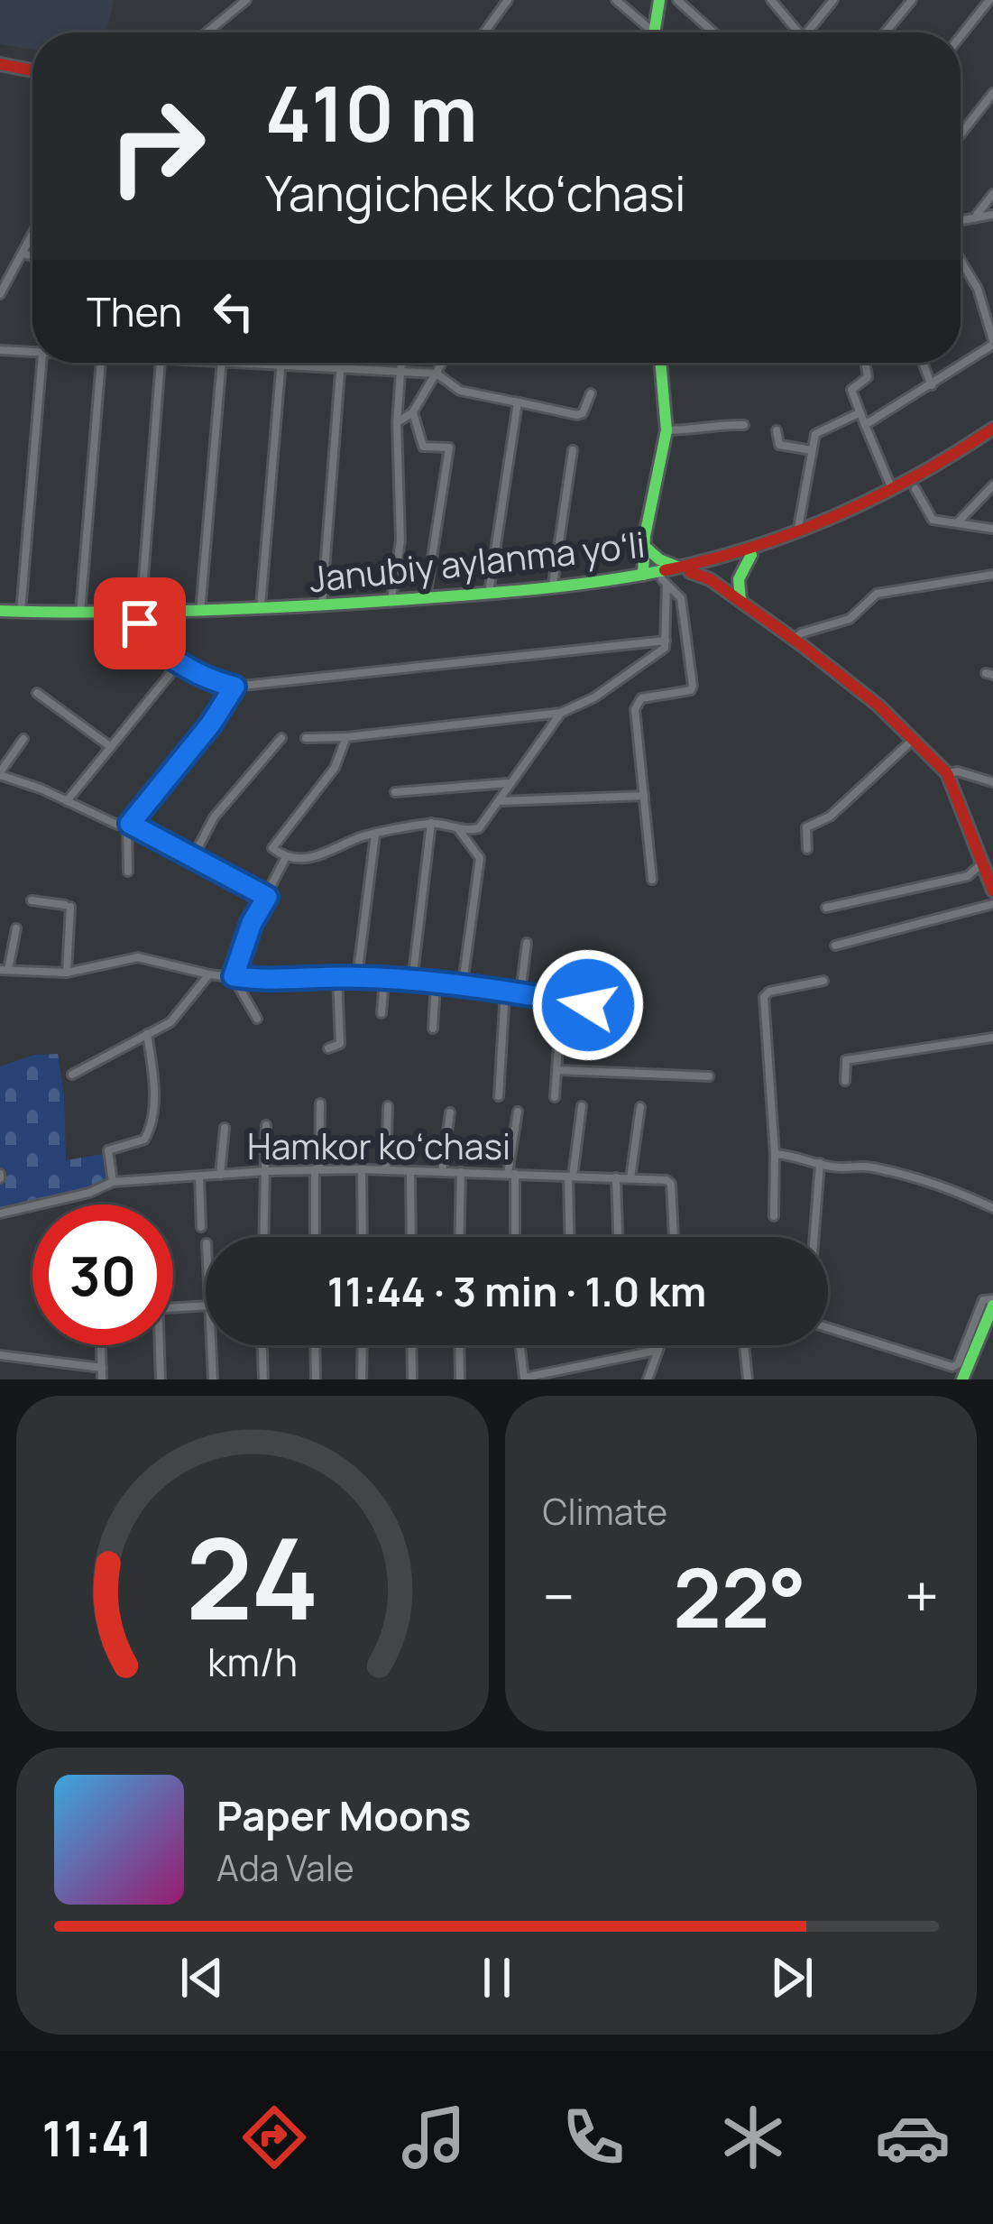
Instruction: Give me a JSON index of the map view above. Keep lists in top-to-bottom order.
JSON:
{
  "streets": {
    "main road": ["Janubiy aylanma yoʻli"],
    "street": ["Hamkor koʻchasi"]
  },
  "page": {
    "turn": ["410 m", "Yangichek koʻchasi"],
    "then": "Then",
    "limit": "30",
    "trip": "11:44 · 3 min · 1.0 km",
    "tile": "Climate",
    "heat": ["−", "22°", "+"],
    "song": ["Paper Moons", "Ada Vale"],
    "tabs": "11:41",
    "gauge": ["24", "km/h"]
  }
}
